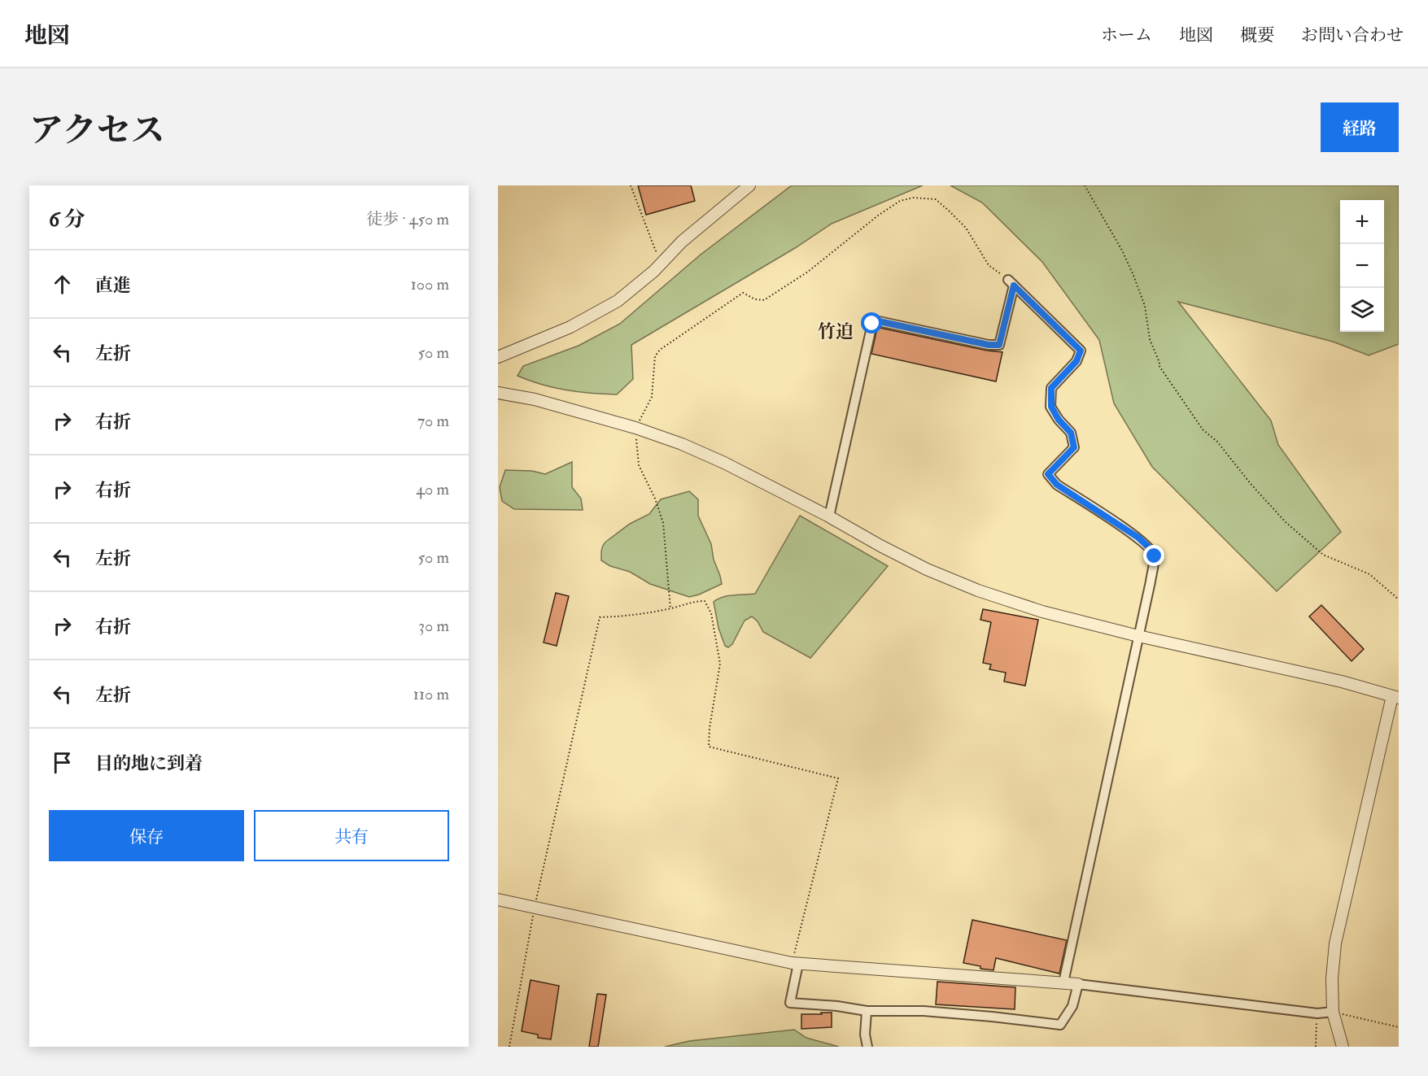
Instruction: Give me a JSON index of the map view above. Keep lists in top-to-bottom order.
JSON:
{
  "districts": ["竹迫"],
  "page": {
    "header": "地図",
    "nav": [
      "ホーム",
      "地図",
      "概要",
      "お問い合わせ"
    ],
    "title": "アクセス",
    "buttons": [
      "経路",
      ["保存", "共有"]
    ],
    "heading": ["6 分", "徒歩 · 450 m"],
    "map_buttons": ["+", "−"],
    "list": [
      ["直進", "100 m"],
      ["左折", "50 m"],
      ["右折", "70 m"],
      ["右折", "40 m"],
      ["左折", "50 m"],
      ["右折", "30 m"],
      ["左折", "110 m"],
      "目的地に到着"
    ]
  }
}
